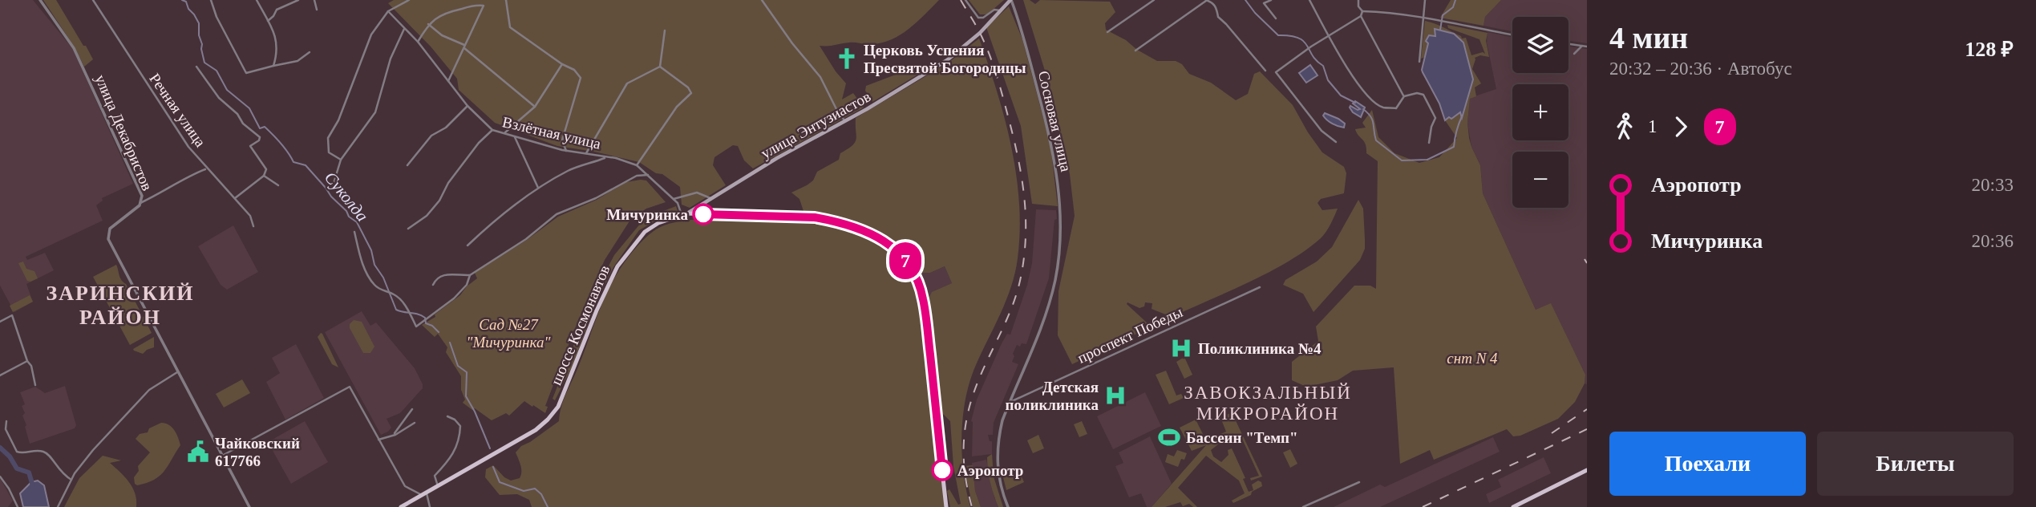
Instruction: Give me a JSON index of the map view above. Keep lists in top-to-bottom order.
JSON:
{
  "streets": {
    "main road": ["улица Энтузиастов", "шоссе Космонавтов"],
    "street": [
      "Речная улица",
      "Сосновая улица",
      "улица Декабристов",
      "Взлётная улица",
      "проспект Победы"
    ]
  },
  "crossings": [
    ["Сосновая улица", "улица Энтузиастов"],
    ["Сосновая улица", "проспект Победы"],
    ["улица Энтузиастов", "шоссе Космонавтов"],
    ["Взлётная улица", "шоссе Космонавтов"]
  ],
  "districts": ["ЗАРИНСКИЙ РАЙОН", "ЗАВОКЗАЛЬНЫЙ МИКРОРАЙОН"],
  "water": ["Суколда"],
  "parks": ["Сад №27 \"Мичуринка\"", "снт N 4"],
  "places": {
    "church": ["Церковь Успения Пресвятой Богородицы"],
    "other": ["Мичуринка", "Аэропотр"],
    "hospital": ["Поликлиника №4", "Детская поликлиника"],
    "sports": ["Бассеин \"Темп\""],
    "public building": ["Чайковский 617766"]
  },
  "lines": ["bus line 7"],
  "page": {
    "on_map": "7",
    "heading": ["4 мин", "20:32 – 20:36 · Автобус", "128 ₽"],
    "map_buttons": ["+", "−"],
    "legs": ["1", "7"],
    "list": [
      {
        "name": "Аэропотр",
        "value": "20:33"
      },
      {
        "name": "Мичуринка",
        "value": "20:36"
      }
    ],
    "buttons": ["Поехали", "Билеты"]
  }
}
